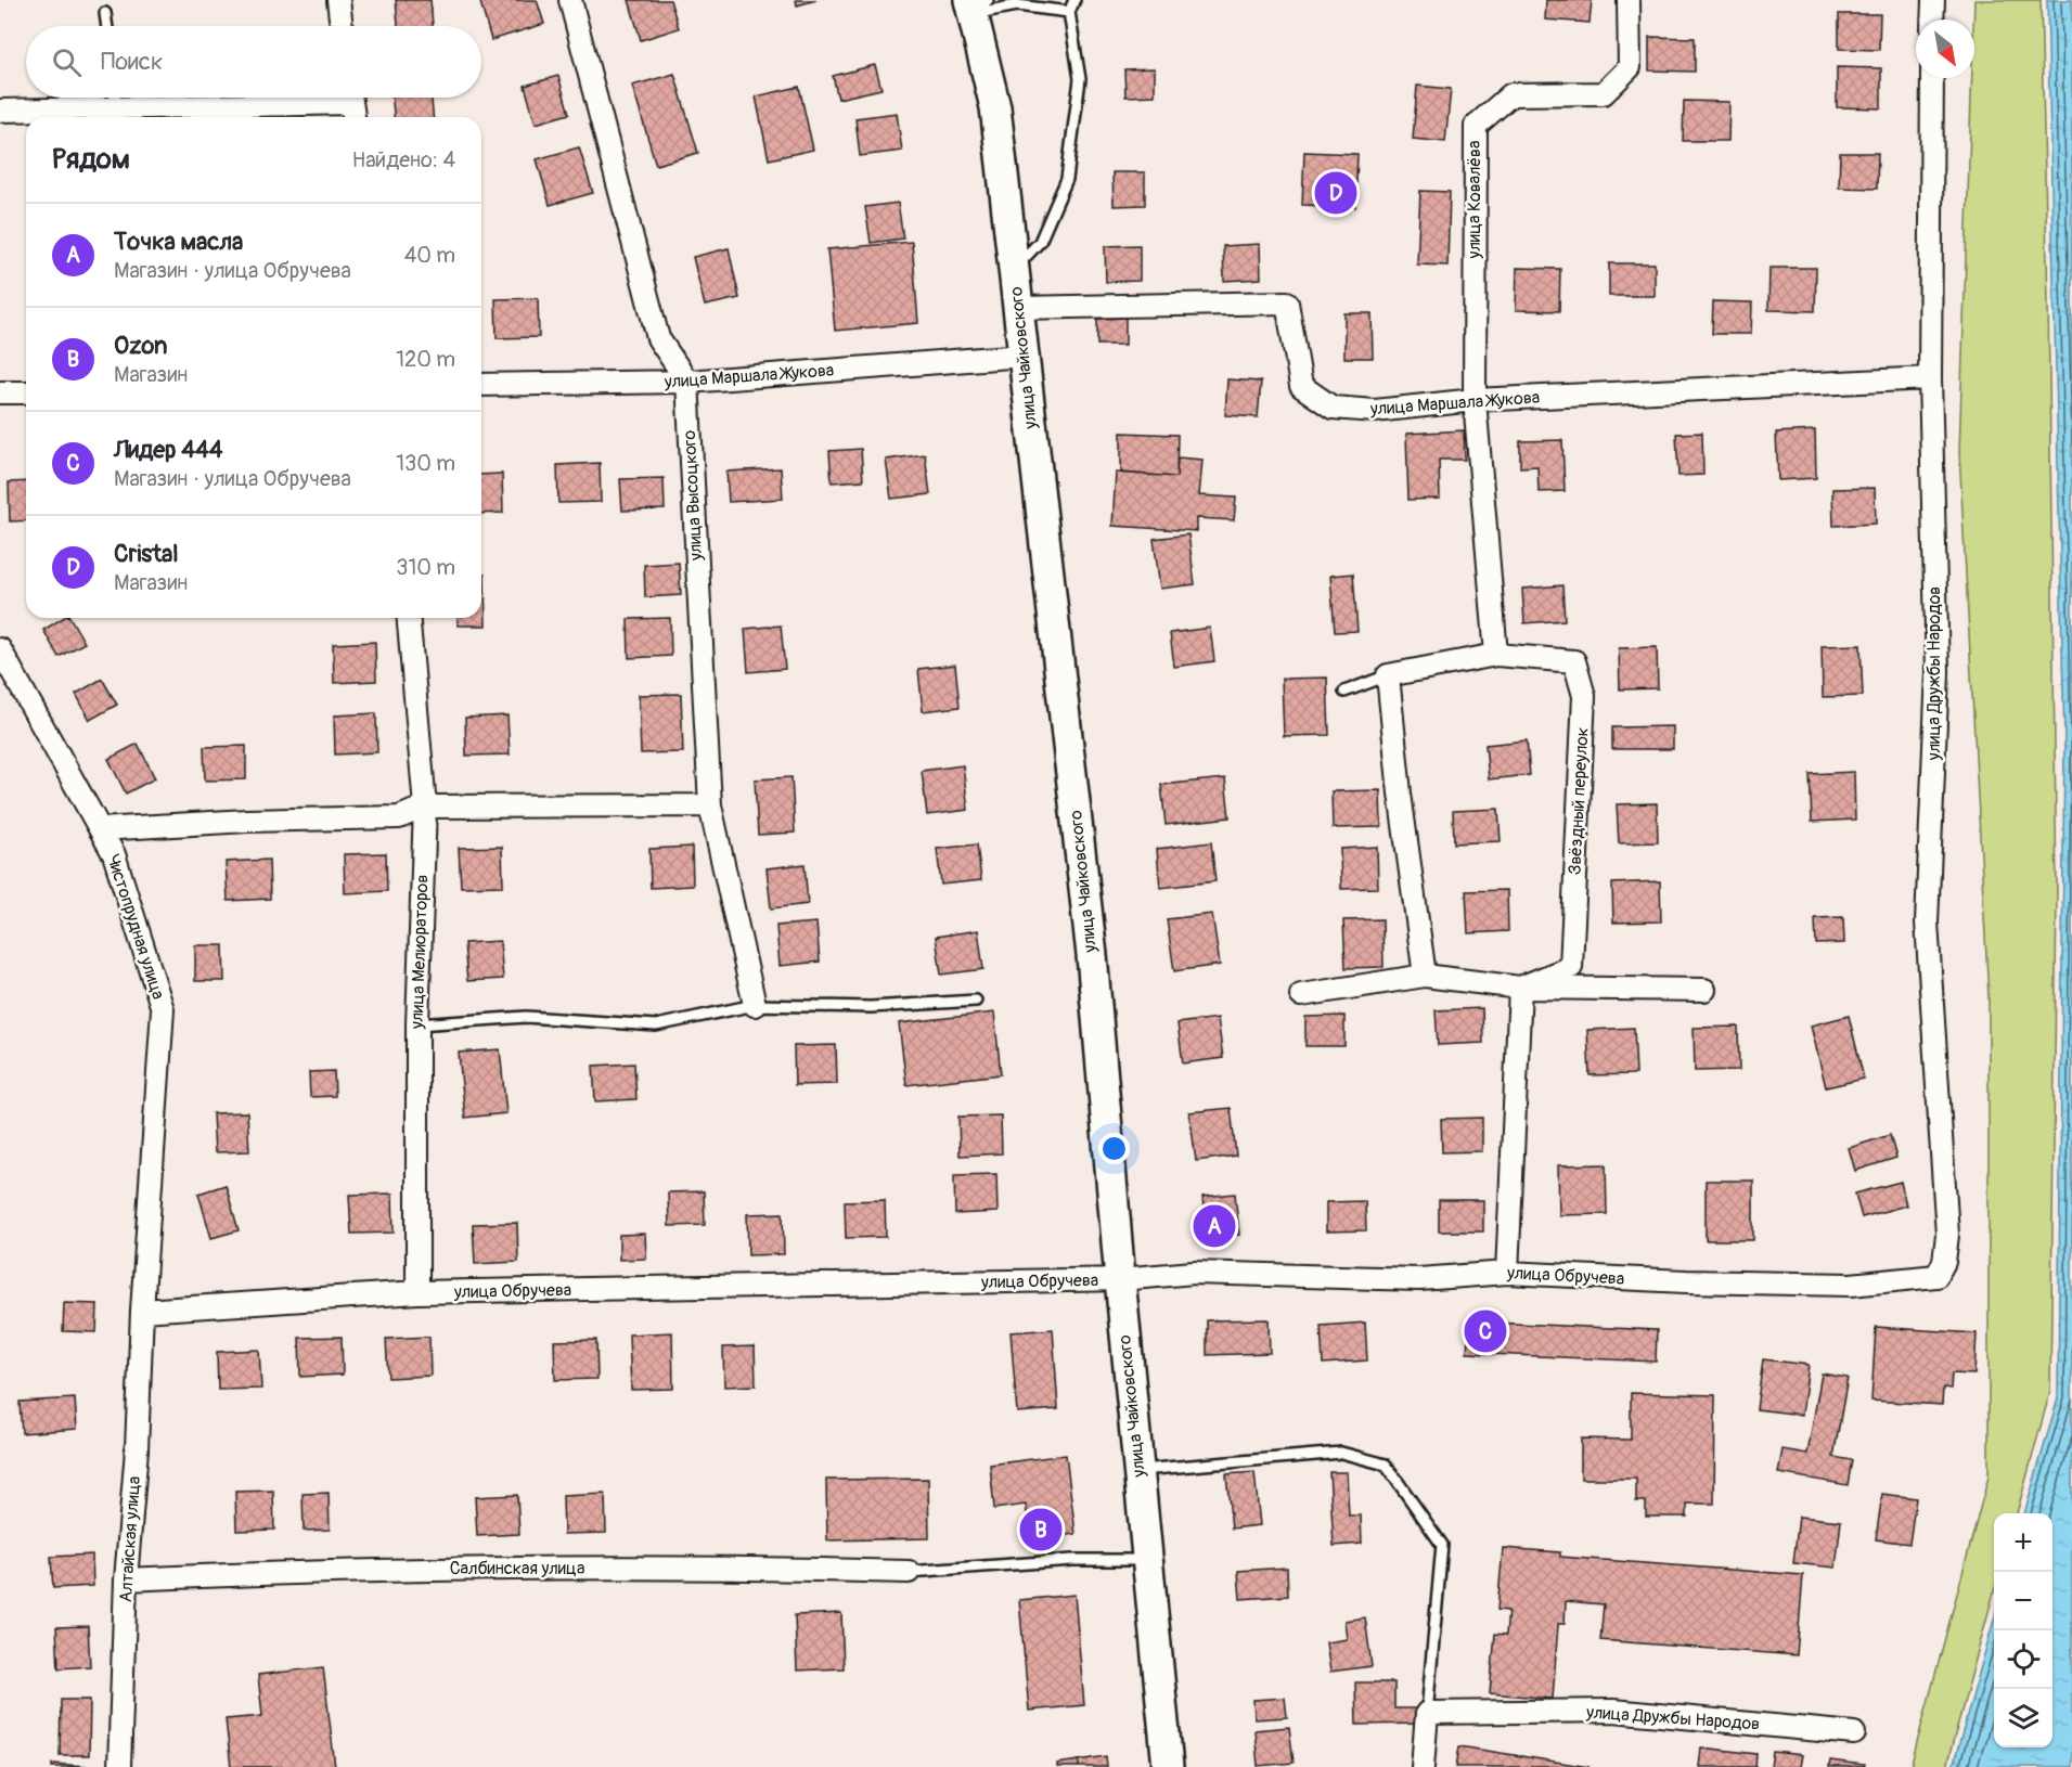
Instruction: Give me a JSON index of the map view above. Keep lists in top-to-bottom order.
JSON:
{
  "streets": {
    "main road": ["улица Чайковского"],
    "street": [
      "улица Ковалёва",
      "улица Маршала Жукова",
      "улица Высоцкого",
      "улица Дружбы Народов",
      "Звёздный переулок",
      "Чистопрудная улица",
      "улица Мелиораторов",
      "улица Обручева",
      "Алтайская улица",
      "Салбинская улица"
    ]
  },
  "crossings": [
    ["улица Ковалёва", "улица Маршала Жукова"],
    ["улица Чайковского", "улица Маршала Жукова"],
    ["улица Чайковского", "улица Обручева"],
    ["улица Маршала Жукова", "улица Высоцкого"],
    ["улица Маршала Жукова", "улица Дружбы Народов"],
    ["улица Дружбы Народов", "улица Обручева"],
    ["Чистопрудная улица", "улица Обручева"],
    ["Чистопрудная улица", "Алтайская улица"],
    ["улица Мелиораторов", "улица Обручева"],
    ["улица Обручева", "Алтайская улица"],
    ["Алтайская улица", "Салбинская улица"]
  ],
  "north": "bottom right",
  "page": {
    "search": "Поиск",
    "heading": ["Рядом", "Найдено: 4"],
    "pins": [
      "D",
      "A",
      "C",
      "B"
    ],
    "list": [
      {
        "mark": "A",
        "name": "Точка масла",
        "note": "Магазин · улица Обручева",
        "value": "40 m"
      },
      {
        "mark": "B",
        "name": "Ozon",
        "note": "Магазин",
        "value": "120 m"
      },
      {
        "mark": "C",
        "name": "Лидер 444",
        "note": "Магазин · улица Обручева",
        "value": "130 m"
      },
      {
        "mark": "D",
        "name": "Cristal",
        "note": "Магазин",
        "value": "310 m"
      }
    ],
    "map_buttons": ["+", "−"]
  }
}
